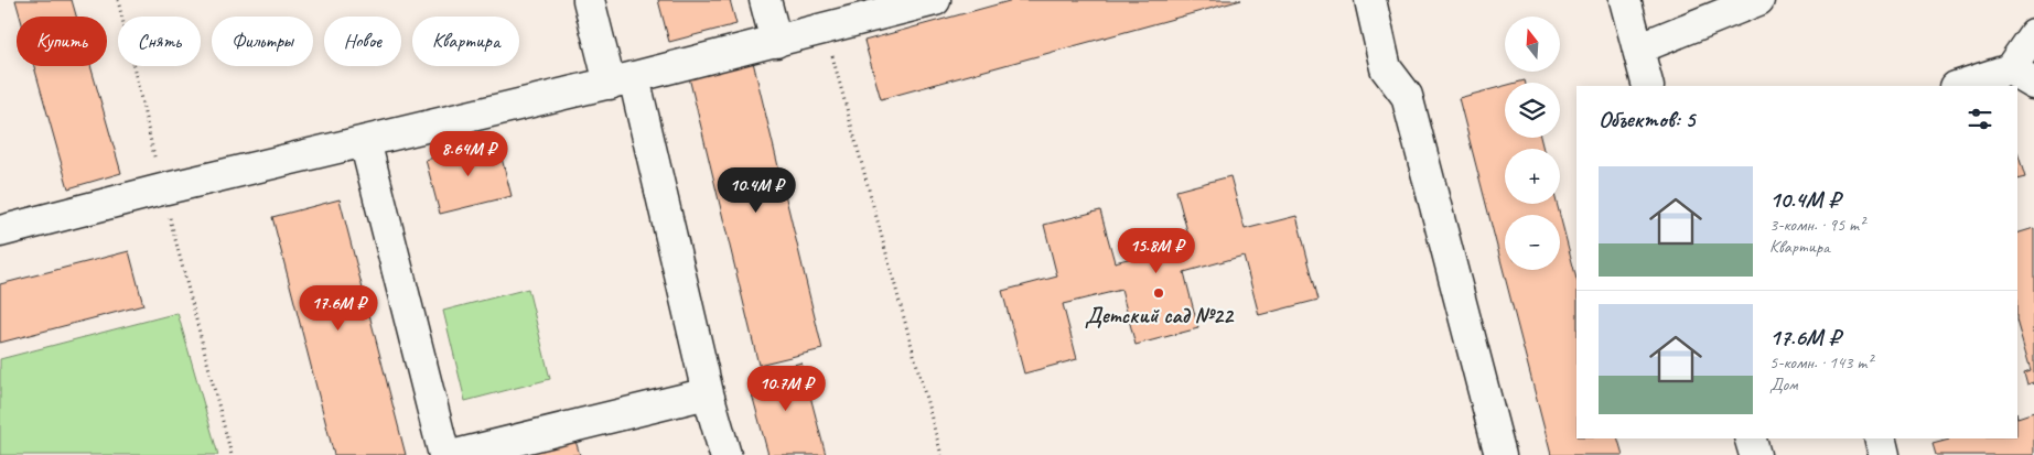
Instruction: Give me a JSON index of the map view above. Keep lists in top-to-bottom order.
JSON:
{
  "places": ["Детский сад №22"],
  "north": "top",
  "page": {
    "map_buttons": ["+", "−"],
    "chip": [
      "Купить",
      "Снять",
      "Фильтры",
      "Новое",
      "Квартира"
    ],
    "heading": "Объектов: 5",
    "price": [
      "8.64M ₽",
      "10.4M ₽",
      "15.8M ₽",
      "17.6M ₽",
      "10.7M ₽"
    ],
    "list": [
      {
        "name": "10.4M ₽",
        "note": "3-комн. · 95 m² · Квартира"
      },
      {
        "name": "17.6M ₽",
        "note": "5-комн. · 143 m² · Дом"
      }
    ]
  }
}
